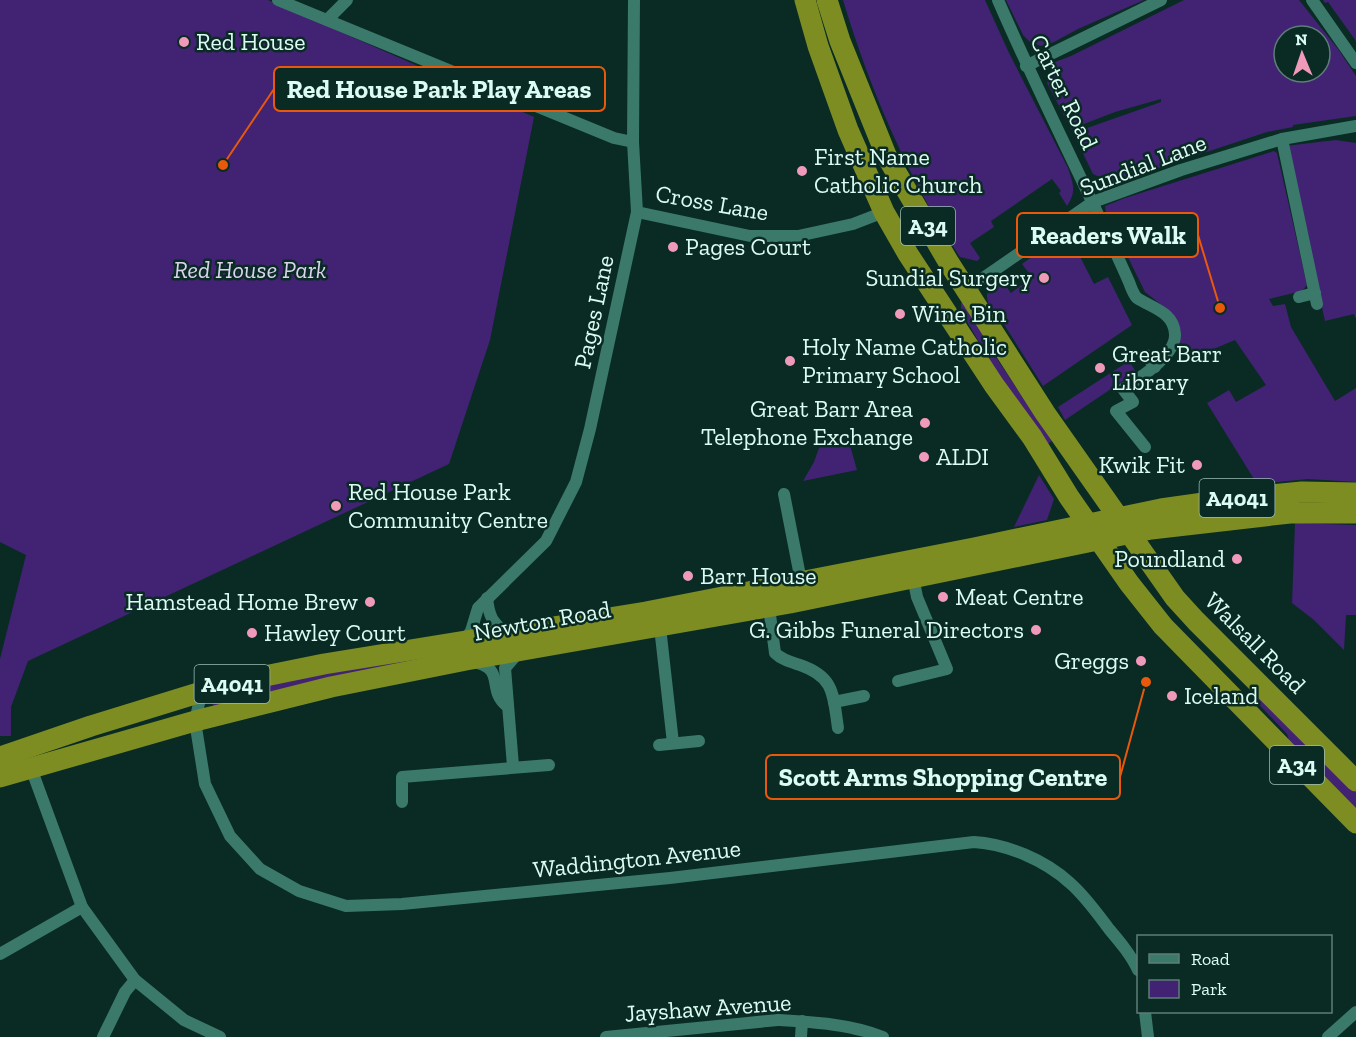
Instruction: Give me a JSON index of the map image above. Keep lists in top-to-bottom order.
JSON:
{
  "streets": {
    "highway": [
      "A34",
      "A4041",
      "Newton Road",
      "Walsall Road"
    ],
    "street": [
      "Carter Road",
      "Sundial Lane",
      "Cross Lane",
      "Pages Lane",
      "Waddington Avenue",
      "Jayshaw Avenue"
    ]
  },
  "crossings": [
    ["Carter Road", "Sundial Lane"],
    ["Sundial Lane", "A34"],
    ["Cross Lane", "A34"],
    ["Cross Lane", "Pages Lane"],
    ["A34", "A4041"],
    ["A34", "Newton Road"],
    ["A34", "Walsall Road"],
    ["Pages Lane", "Newton Road"],
    ["A4041", "Newton Road"],
    ["A4041", "Walsall Road"],
    ["Newton Road", "Walsall Road"],
    ["Newton Road", "Waddington Avenue"]
  ],
  "parks": ["Red House Park"],
  "places": [
    "Red House",
    "Red House Park Play Areas",
    "First Name Catholic Church",
    "Pages Court",
    "Sundial Surgery",
    "Readers Walk",
    "Wine Bin",
    "Holy Name Catholic Primary School",
    "Great Barr Library",
    "Great Barr Area Telephone Exchange",
    "ALDI",
    "Kwik Fit",
    "Red House Park Community Centre",
    "Poundland",
    "Barr House",
    "Meat Centre",
    "Hamstead Home Brew",
    "G. Gibbs Funeral Directors",
    "Hawley Court",
    "Greggs",
    "Scott Arms Shopping Centre",
    "Iceland"
  ],
  "legend": ["Road", "Park"],
  "north": "top"
}
